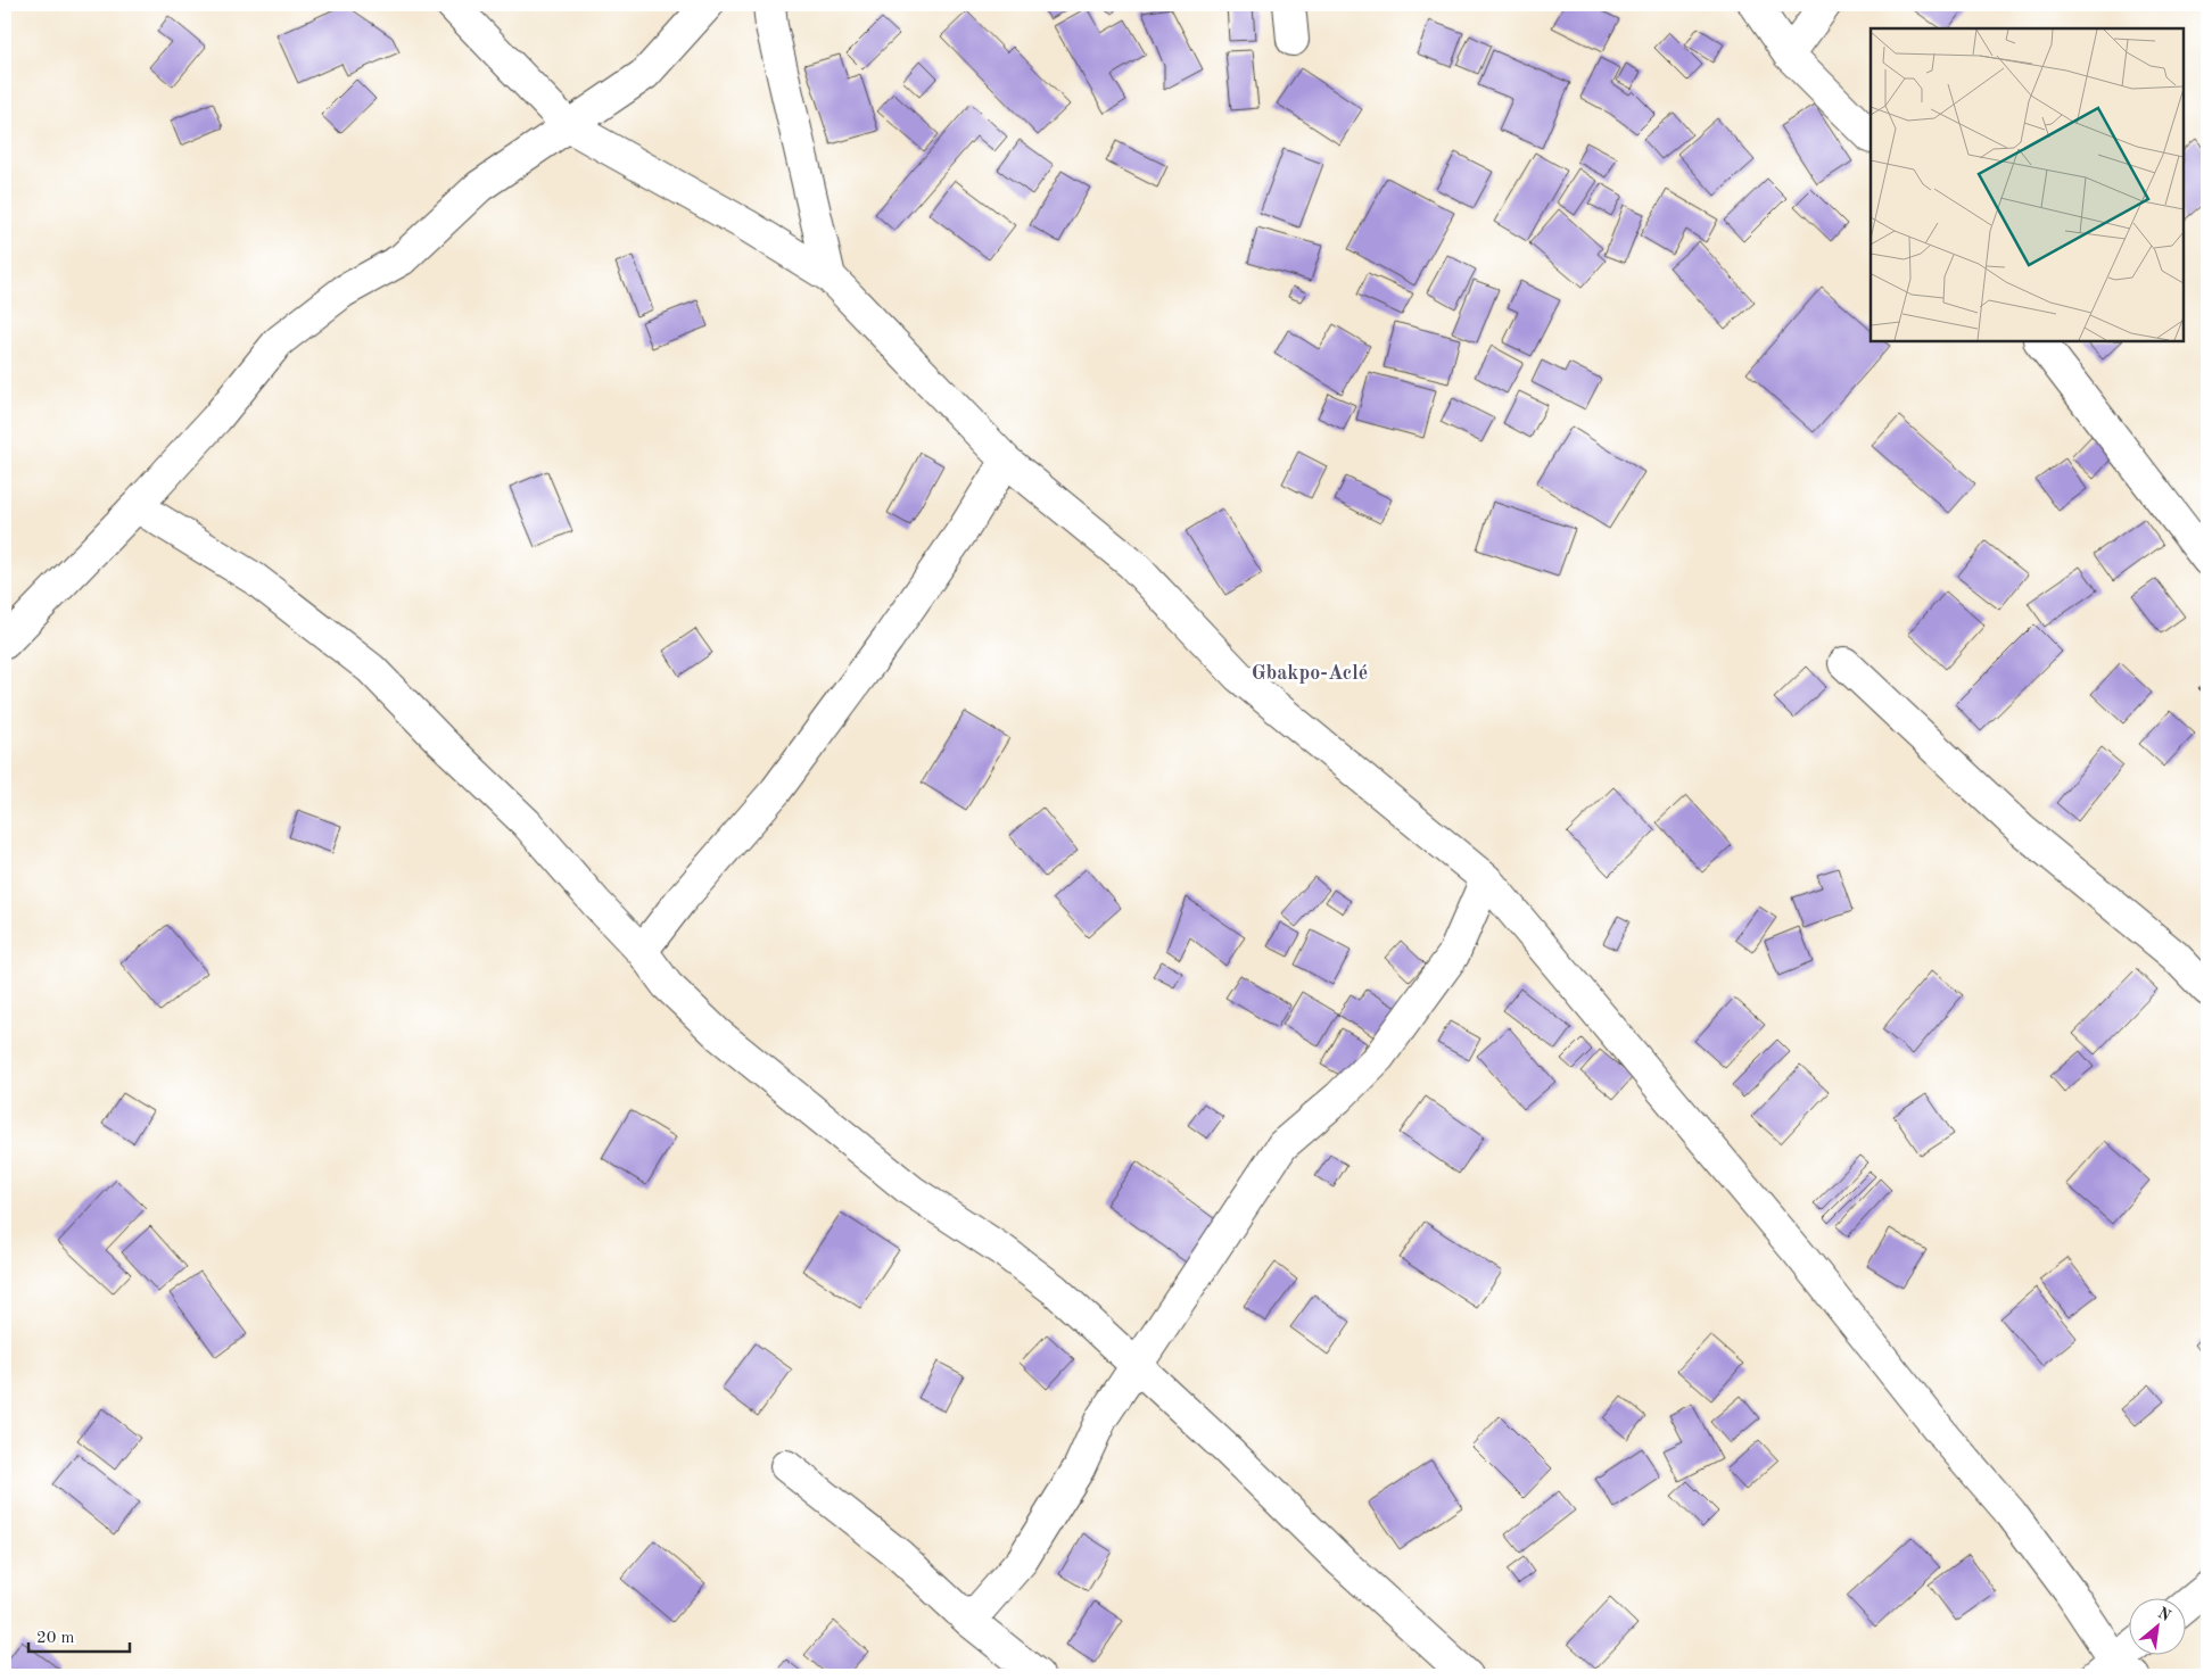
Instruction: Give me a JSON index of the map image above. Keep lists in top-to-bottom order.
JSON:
{
  "districts": ["Gbakpo-Aclé"],
  "scale_bar": "20 m",
  "north": "top right"
}
